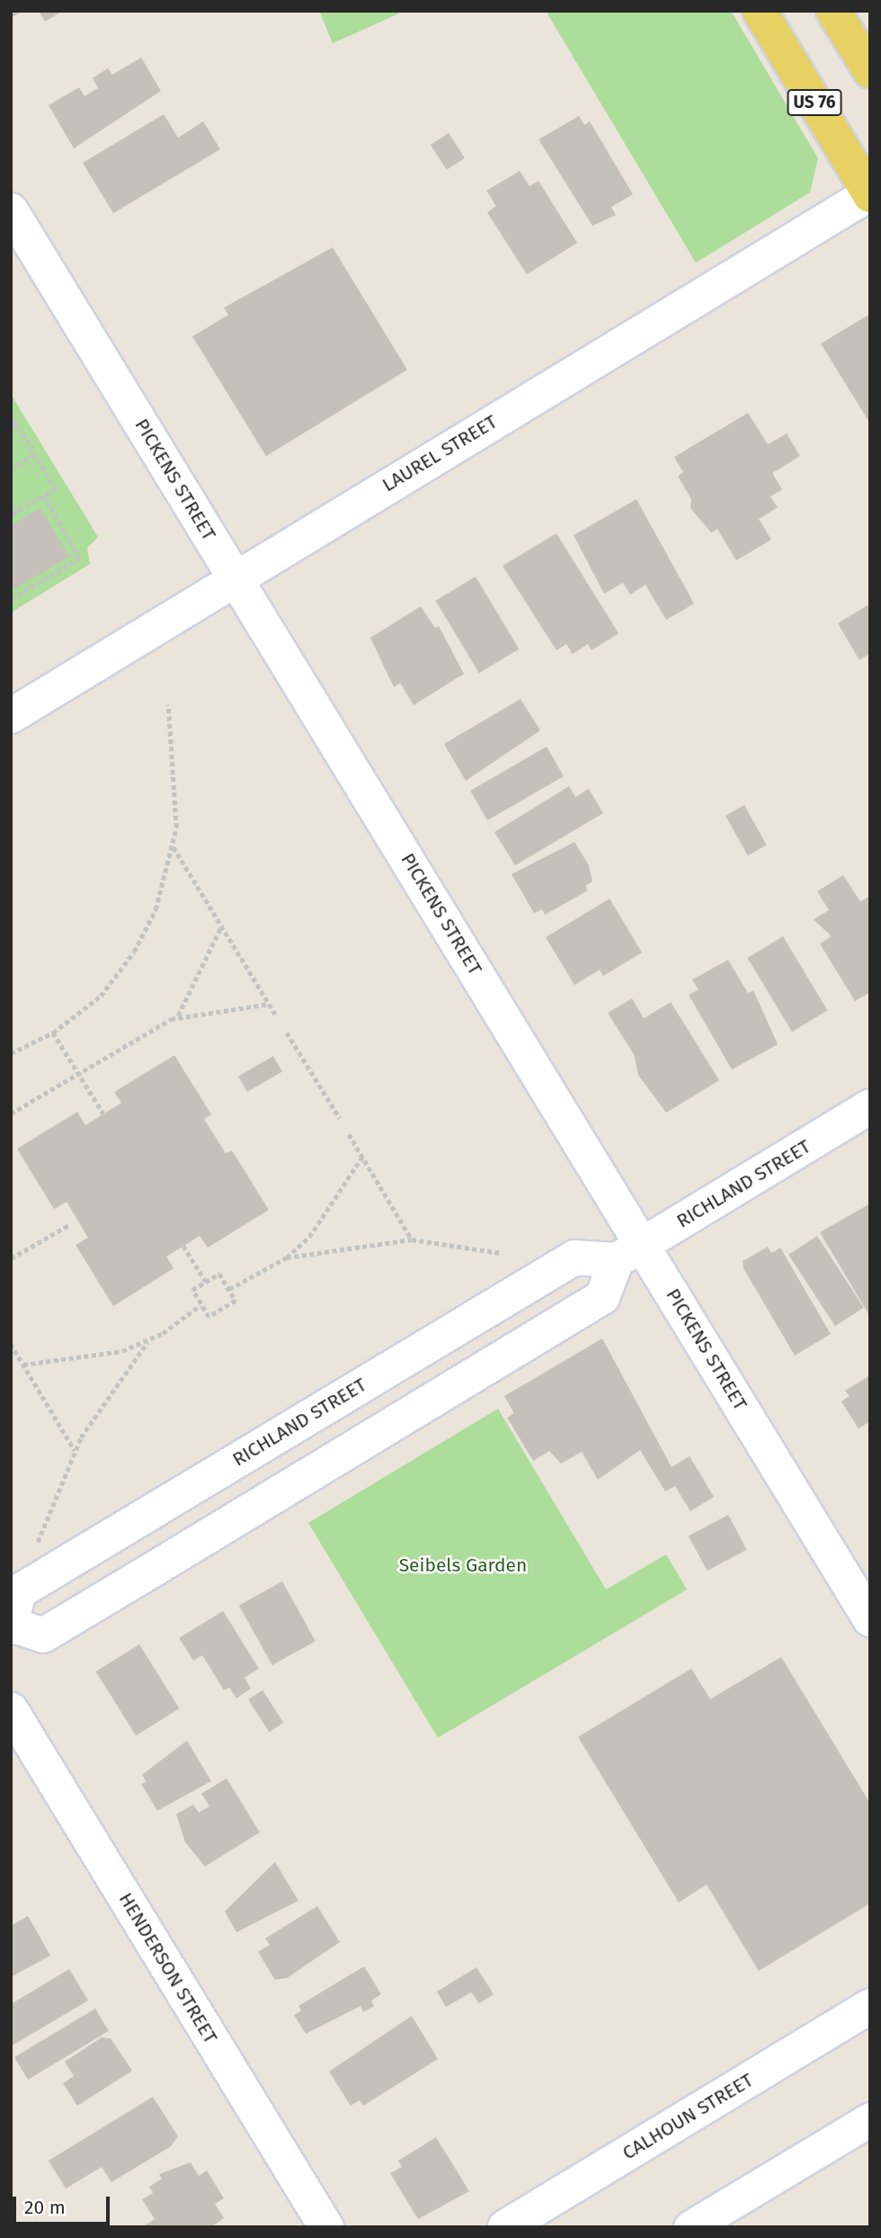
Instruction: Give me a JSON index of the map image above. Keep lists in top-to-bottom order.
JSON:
{
  "streets": {
    "main road": ["US 76"],
    "street": [
      "LAUREL STREET",
      "PICKENS STREET",
      "RICHLAND STREET",
      "HENDERSON STREET",
      "CALHOUN STREET"
    ]
  },
  "crossings": [
    ["US 76", "LAUREL STREET"],
    ["LAUREL STREET", "PICKENS STREET"],
    ["PICKENS STREET", "RICHLAND STREET"]
  ],
  "parks": ["Seibels Garden"],
  "scale_bar": "20 m"
}
